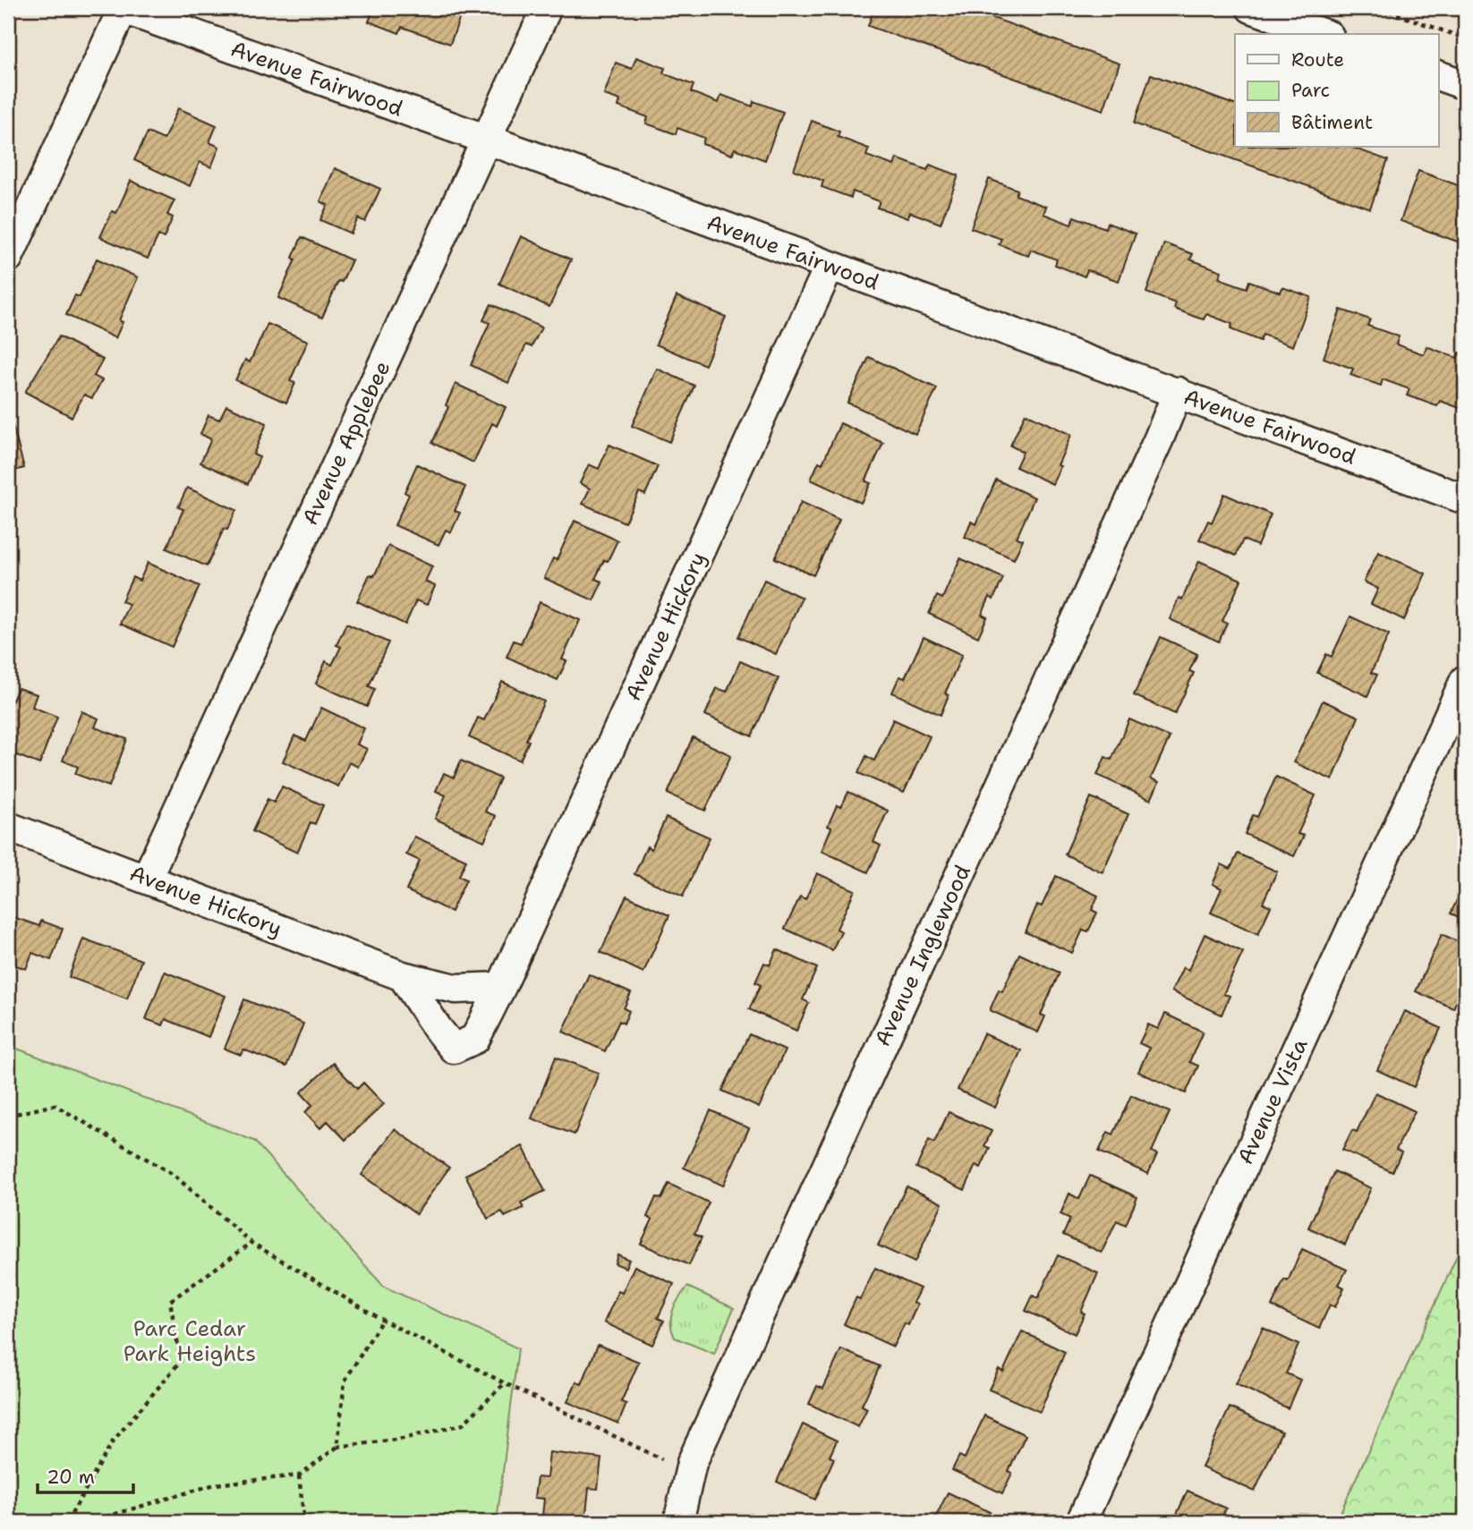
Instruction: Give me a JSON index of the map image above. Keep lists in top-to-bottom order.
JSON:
{
  "streets": {
    "street": [
      "Avenue Fairwood",
      "Avenue Applebee",
      "Avenue Hickory",
      "Avenue Inglewood",
      "Avenue Vista"
    ]
  },
  "crossings": [
    ["Avenue Fairwood", "Avenue Applebee"],
    ["Avenue Fairwood", "Avenue Hickory"],
    ["Avenue Fairwood", "Avenue Inglewood"],
    ["Avenue Applebee", "Avenue Hickory"]
  ],
  "parks": ["Parc Cedar Park Heights"],
  "legend": ["Route", "Parc", "Bâtiment"],
  "scale_bar": "20 m"
}
